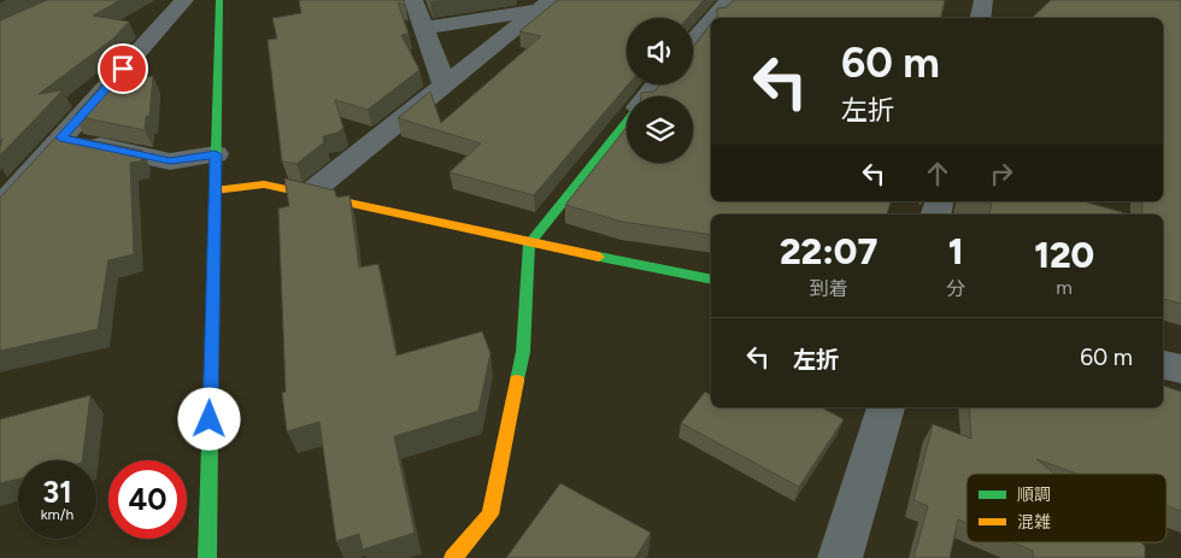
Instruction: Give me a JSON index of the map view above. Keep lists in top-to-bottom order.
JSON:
{
  "legend": ["順調", "混雑"],
  "page": {
    "turn": ["60 m", "左折"],
    "eta": [
      "22:07",
      "到着",
      "1",
      "分",
      "120",
      "m"
    ],
    "list": [
      {
        "name": "左折",
        "value": "60 m"
      }
    ],
    "speed": "31 km/h",
    "limit": "40"
  }
}
